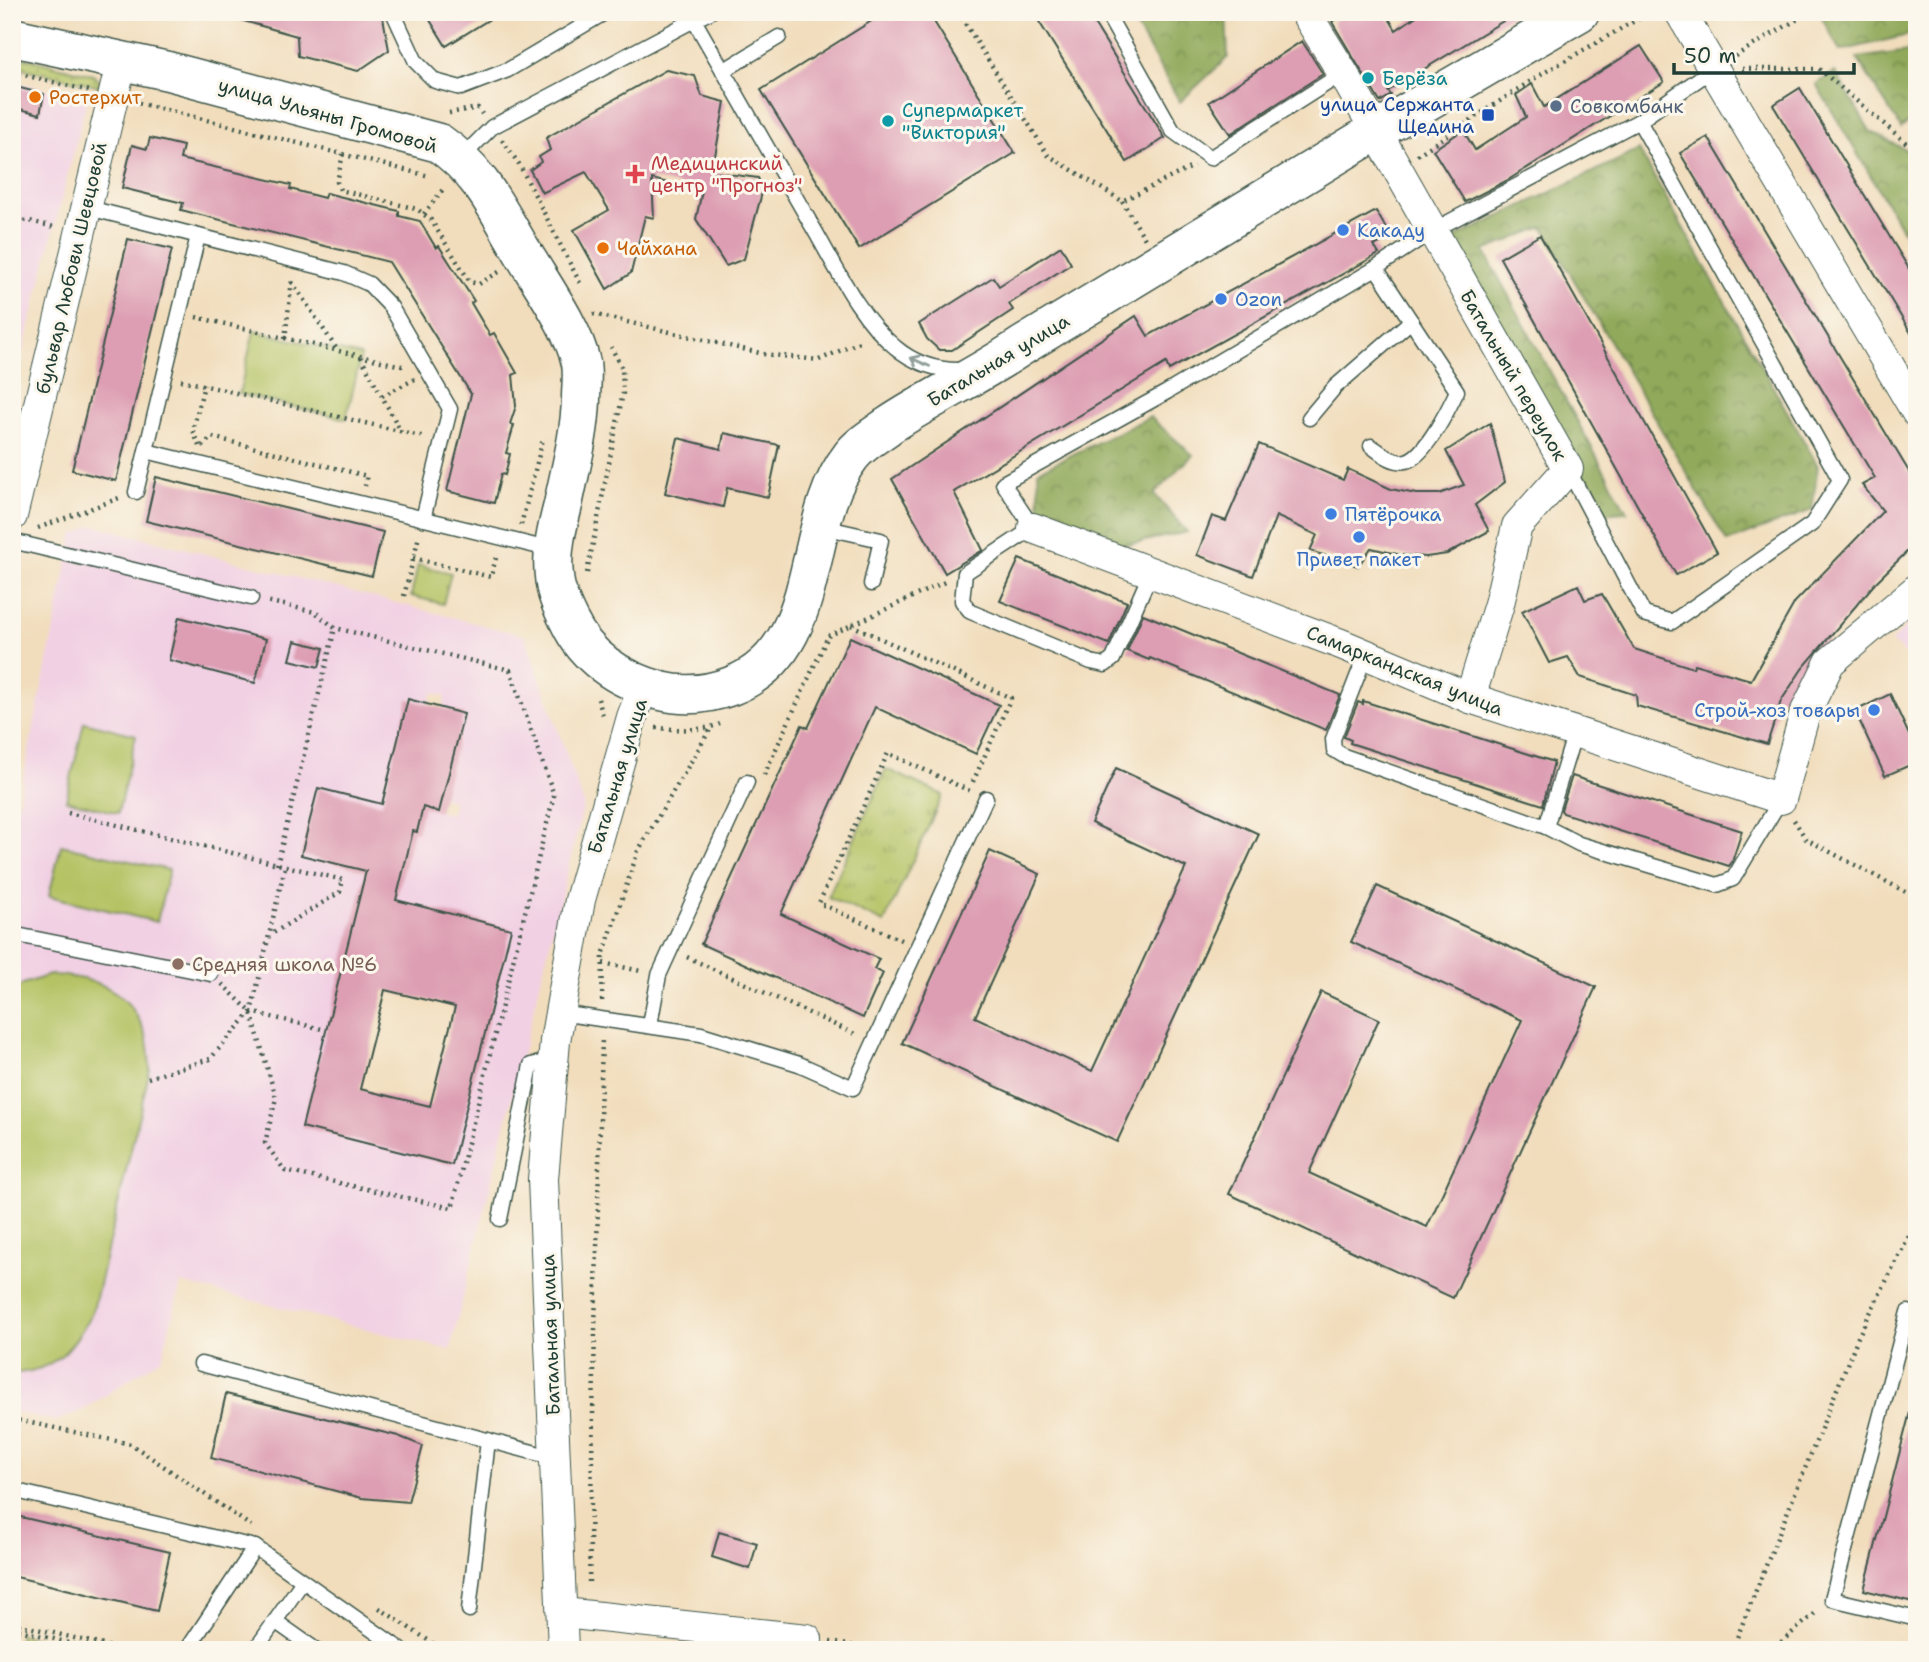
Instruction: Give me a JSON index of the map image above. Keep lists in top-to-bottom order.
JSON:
{
  "streets": {
    "main road": ["улица Ульяны Громовой", "Батальная улица"],
    "street": ["бульвар Любови Шевцовой", "Батальный переулок", "Самаркандская улица"]
  },
  "crossings": [
    ["улица Ульяны Громовой", "бульвар Любови Шевцовой"],
    ["улица Ульяны Громовой", "Батальная улица"],
    ["Батальная улица", "Батальный переулок"],
    ["Батальный переулок", "Самаркандская улица"]
  ],
  "places": {
    "other": [
      "Берёза",
      "Ростерхит",
      "Совкомбанк",
      "Супермаркет \"Виктория\"",
      "Какаду",
      "Чайхана",
      "Ozon",
      "Пятёрочка",
      "Привет пакет",
      "Строй-хоз товары",
      "Средняя школа №6"
    ],
    "transit": ["улица Сержанта Щедина"],
    "health": ["Медицинский центр \"Прогноз\""]
  },
  "scale_bar": "50 m"
}
